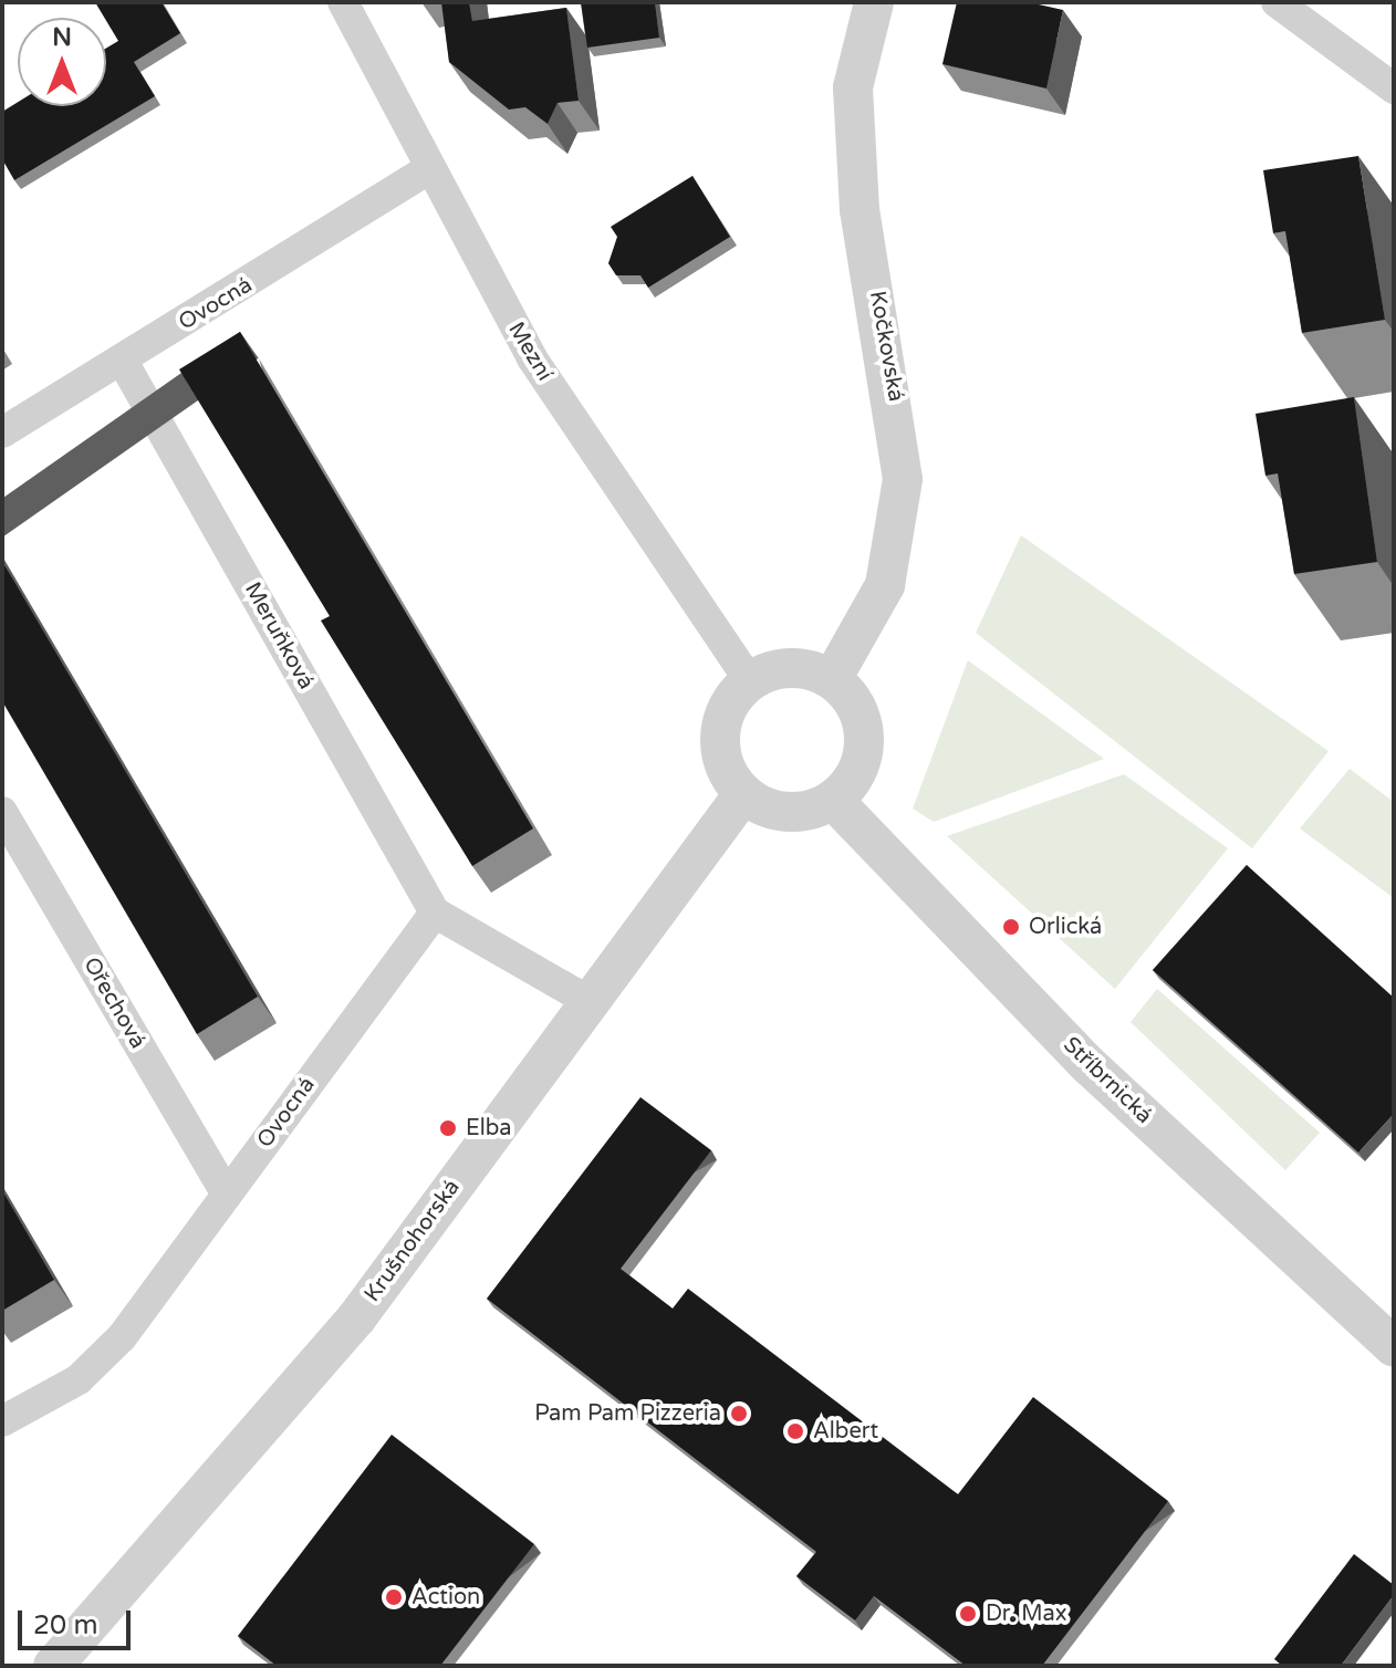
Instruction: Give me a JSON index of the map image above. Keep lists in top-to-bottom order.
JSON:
{
  "streets": {
    "street": [
      "Ovocná",
      "Kočkovská",
      "Mezní",
      "Meruňková",
      "Ořechová",
      "Stříbrnická",
      "Krušnohorská"
    ]
  },
  "crossings": [
    ["Ovocná", "Mezní"],
    ["Ovocná", "Meruňková"],
    ["Ovocná", "Ořechová"],
    ["Kočkovská", "Mezní"],
    ["Kočkovská", "Stříbrnická"],
    ["Kočkovská", "Krušnohorská"],
    ["Mezní", "Stříbrnická"],
    ["Mezní", "Krušnohorská"],
    ["Stříbrnická", "Krušnohorská"]
  ],
  "places": [
    "Orlická",
    "Elba",
    "Pam Pam Pizzeria",
    "Albert",
    "Action",
    "Dr. Max"
  ],
  "scale_bar": "20 m",
  "north": "top"
}
